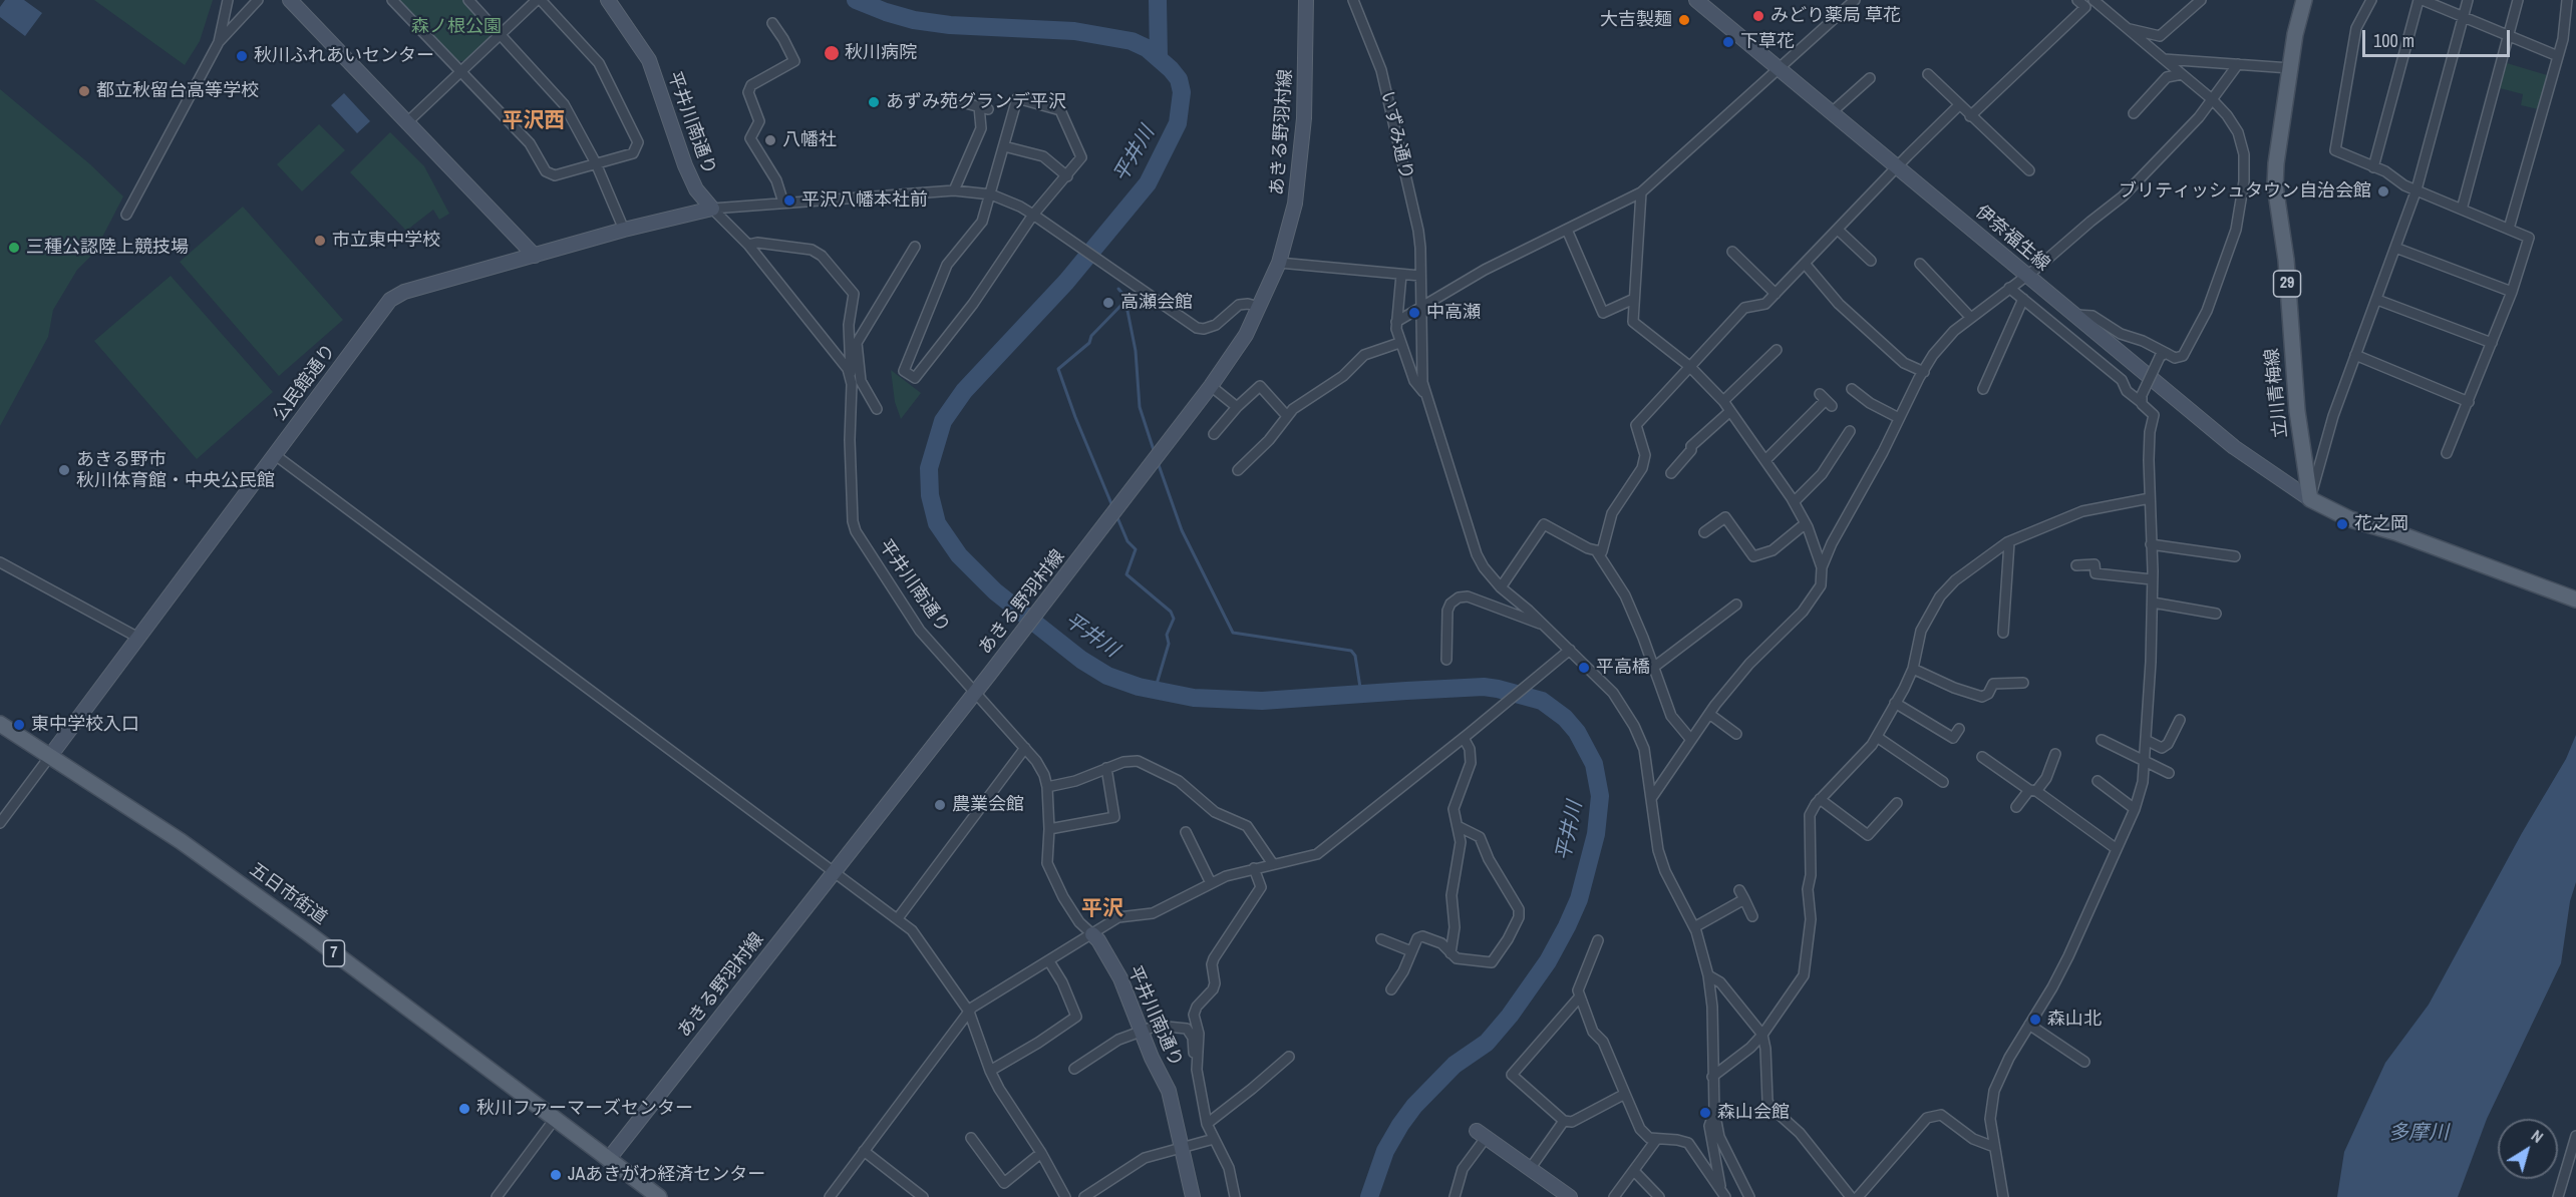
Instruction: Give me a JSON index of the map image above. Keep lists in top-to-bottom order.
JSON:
{
  "streets": {
    "main road": [
      "平井川南通り",
      "あきる野羽村線",
      "伊奈福生線",
      "29",
      "公民館通り",
      "立川青梅線",
      "五日市街道",
      "7"
    ],
    "street": ["いずみ通り"]
  },
  "crossings": [
    ["平井川南通り", "あきる野羽村線"],
    ["平井川南通り", "公民館通り"],
    ["あきる野羽村線", "五日市街道"],
    ["伊奈福生線", "立川青梅線"],
    ["公民館通り", "五日市街道"]
  ],
  "districts": ["平沢西", "平沢"],
  "water": ["平井川", "多摩川"],
  "parks": ["森ノ根公園"],
  "places": [
    "みどり薬局 草花",
    "大吉製麺",
    "下草花",
    "秋川病院",
    "秋川ふれあいセンター",
    "都立秋留台高等学校",
    "あずみ苑グランデ平沢",
    "八幡社",
    "ブリティッシュタウン自治会館",
    "平沢八幡本社前",
    "市立東中学校",
    "三種公認陸上競技場",
    "高瀬会館",
    "中高瀬",
    "あきる野市 秋川体育館・中央公民館",
    "花之岡",
    "平高橋",
    "東中学校入口",
    "農業会館",
    "森山北",
    "秋川ファーマーズセンター",
    "森山会館",
    "JAあきがわ経済センター"
  ],
  "scale_bar": "100 m",
  "north": "top right"
}
